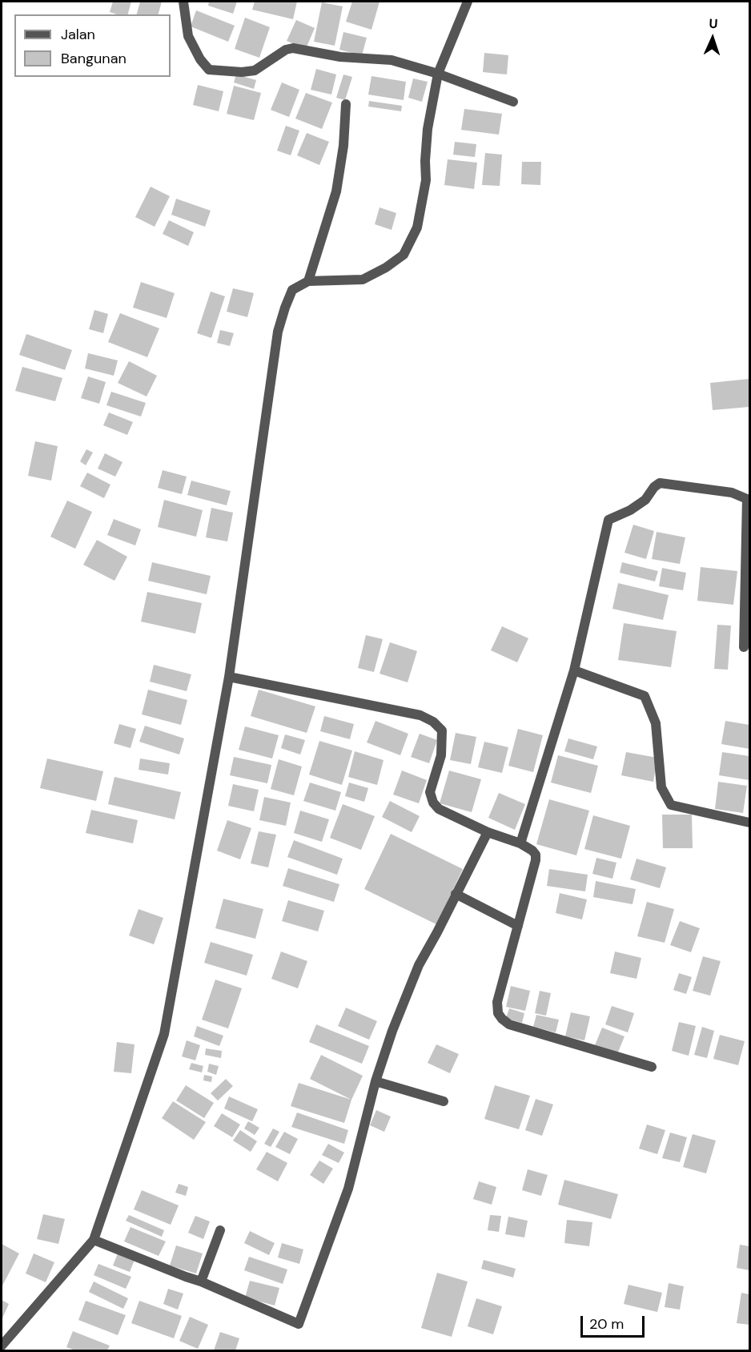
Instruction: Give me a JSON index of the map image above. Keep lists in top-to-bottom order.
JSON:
{
  "legend": ["Jalan", "Bangunan"],
  "scale_bar": "20 m",
  "north": "top"
}
